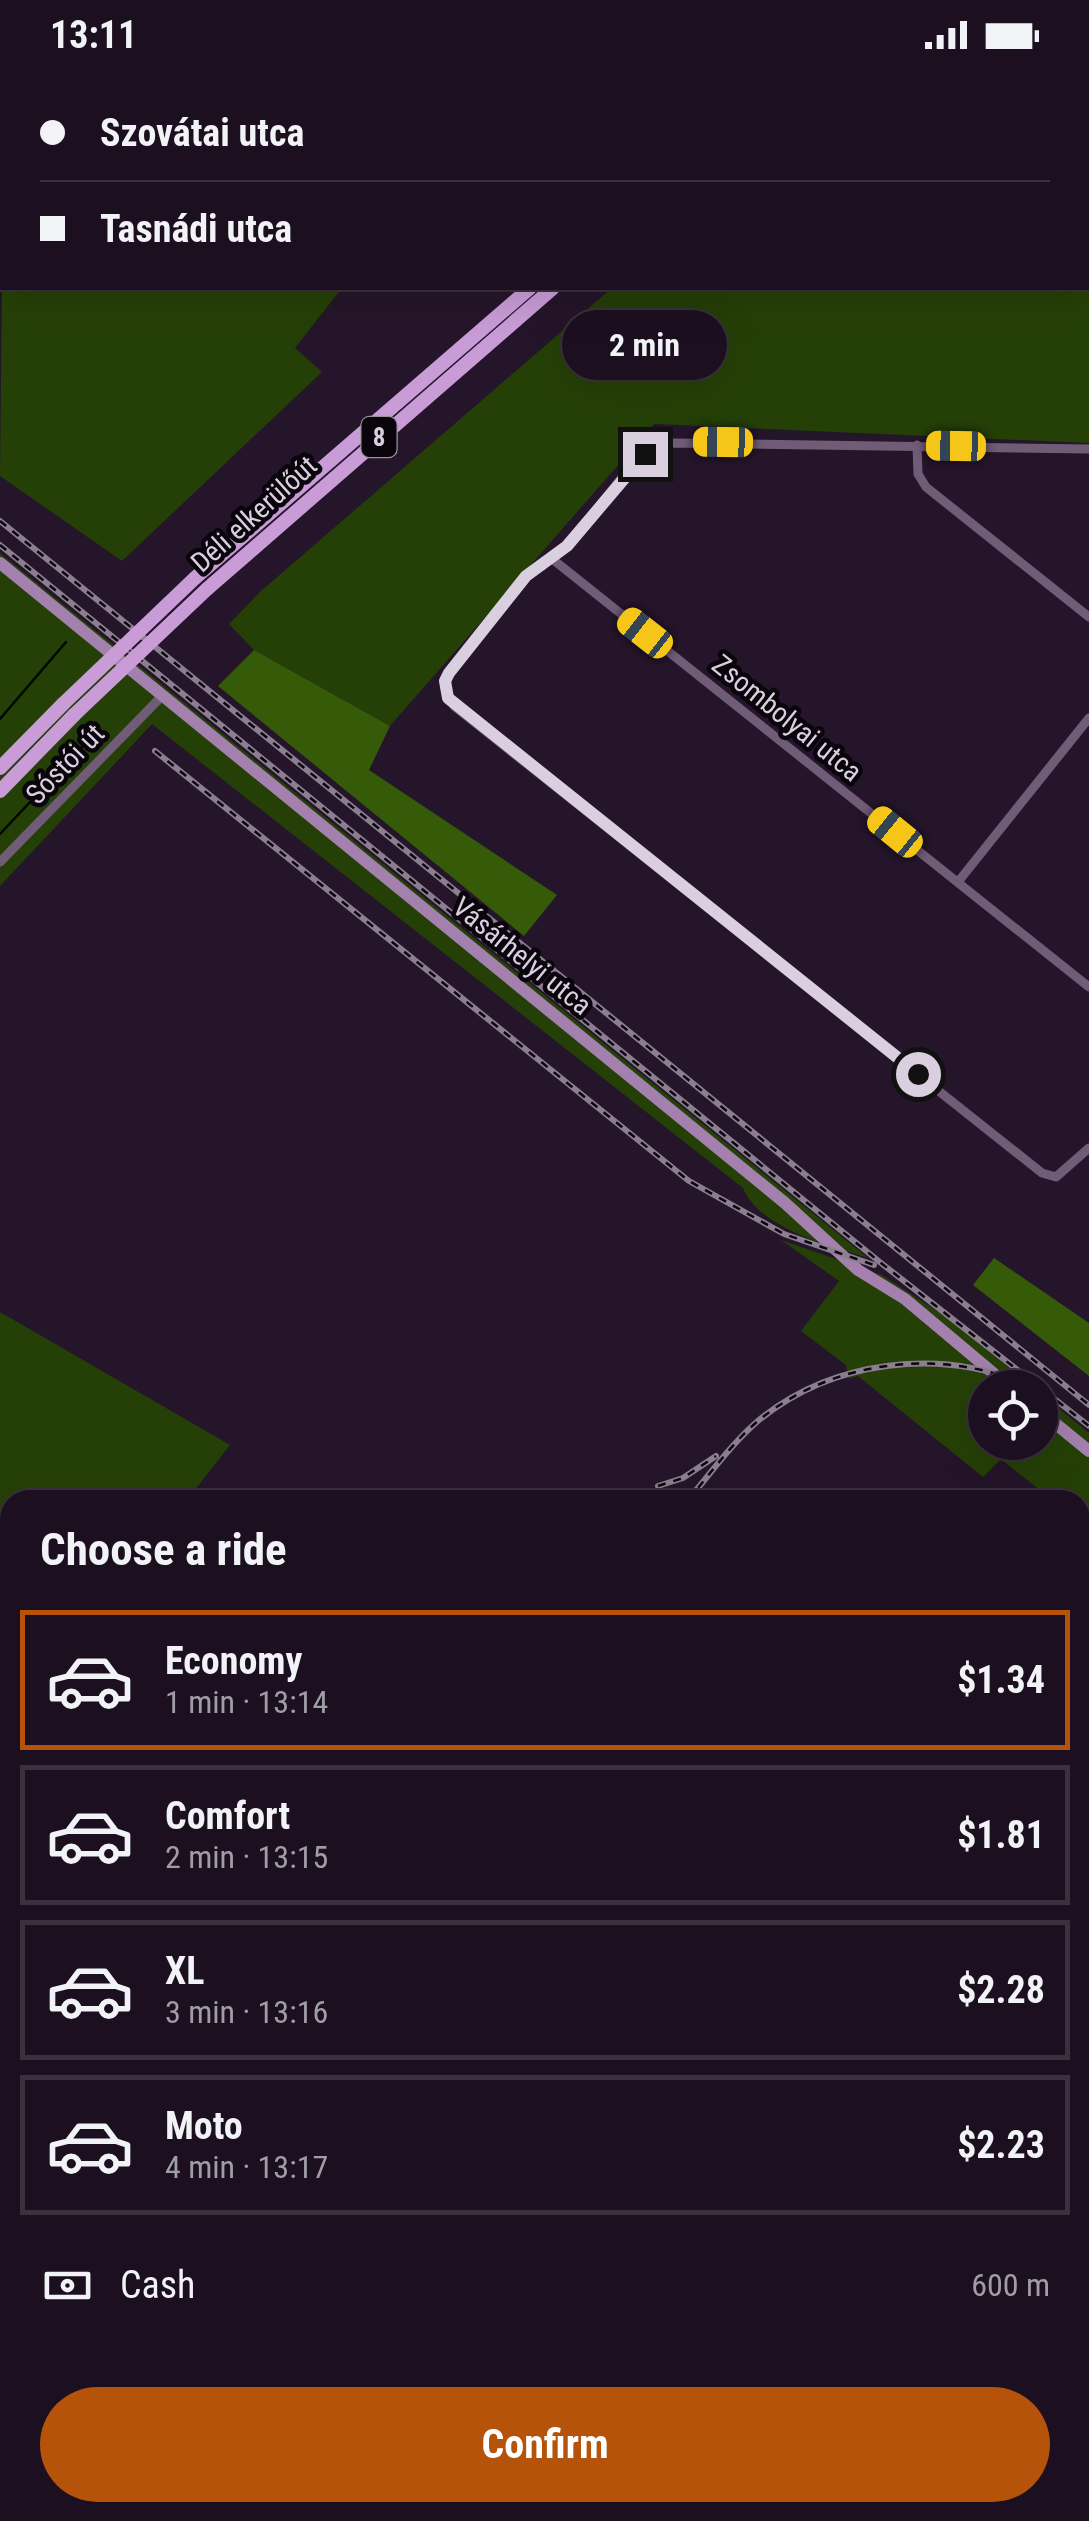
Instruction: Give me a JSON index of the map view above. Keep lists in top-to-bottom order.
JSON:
{
  "streets": {
    "main road": ["8", "Déli elkerülőút"],
    "street": ["Zsombolyai utca", "Sóstói út", "Vásárhelyi utca"]
  },
  "crossings": [
    ["Sóstói út", "Vásárhelyi utca"]
  ],
  "page": {
    "status": "13:11",
    "banner": ["Szovátai utca", "Tasnádi utca"],
    "bubble": "2 min",
    "heading": "Choose a ride",
    "list": [
      {
        "name": "Economy",
        "note": "1 min · 13:14",
        "value": "$1.34"
      },
      {
        "name": "Comfort",
        "note": "2 min · 13:15",
        "value": "$1.81"
      },
      {
        "name": "XL",
        "note": "3 min · 13:16",
        "value": "$2.28"
      },
      {
        "name": "Moto",
        "note": "4 min · 13:17",
        "value": "$2.23"
      }
    ],
    "pay": ["Cash", "600 m"],
    "buttons": "Confirm"
  }
}
